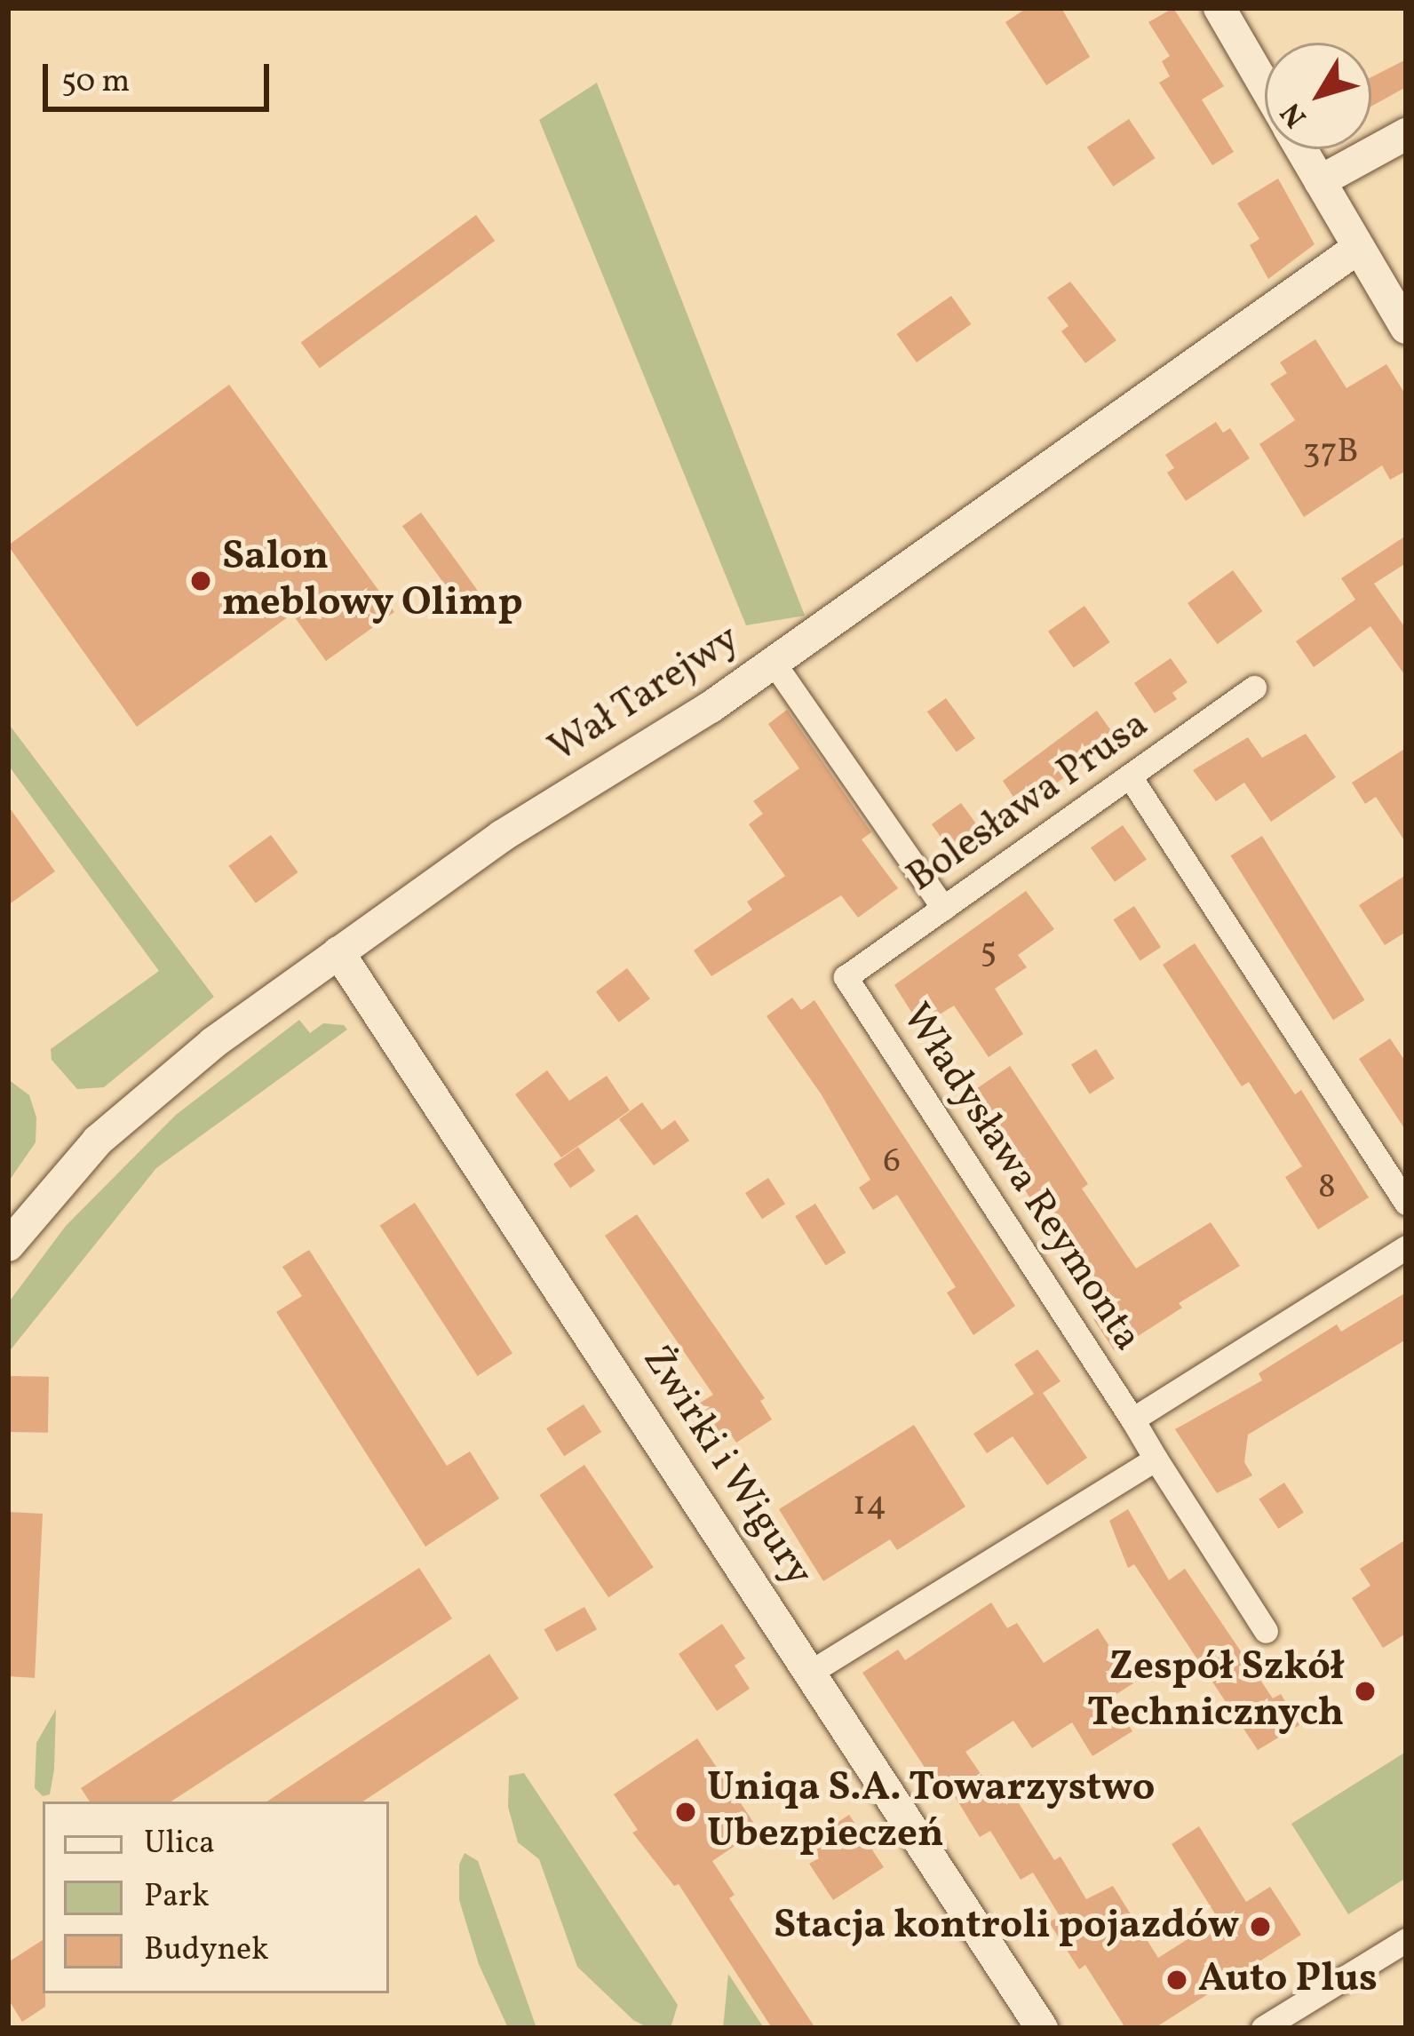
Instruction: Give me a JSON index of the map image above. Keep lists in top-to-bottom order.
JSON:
{
  "streets": {
    "street": [
      "Wał Tarejwy",
      "Bolesława Prusa",
      "Władysława Reymonta",
      "Żwirki i Wigury"
    ]
  },
  "crossings": [
    ["Wał Tarejwy", "Żwirki i Wigury"],
    ["Bolesława Prusa", "Władysława Reymonta"]
  ],
  "places": [
    "Salon meblowy Olimp",
    "Zespół Szkół Technicznych",
    "Uniqa S.A. Towarzystwo Ubezpieczeń",
    "Stacja kontroli pojazdów",
    "Auto Plus"
  ],
  "house_numbers": [
    "37B",
    "5",
    "6",
    "8",
    "14"
  ],
  "legend": ["Ulica", "Park", "Budynek"],
  "scale_bar": "50 m",
  "north": "bottom left"
}
